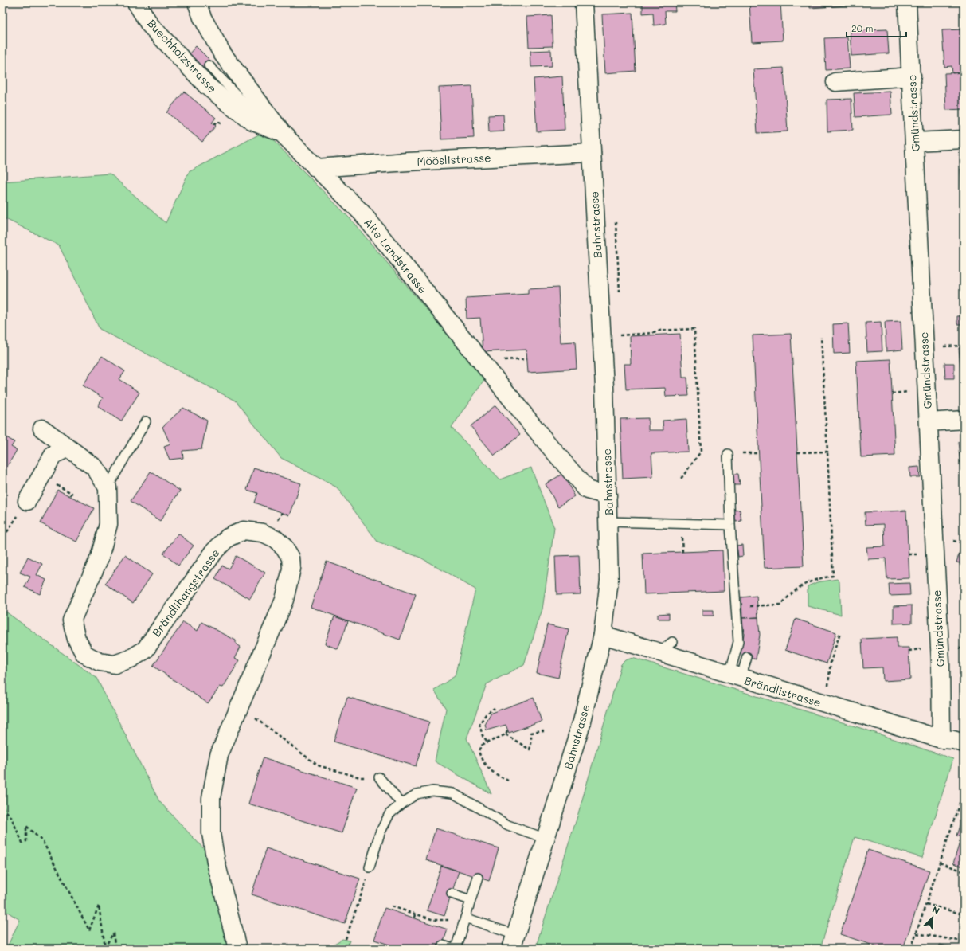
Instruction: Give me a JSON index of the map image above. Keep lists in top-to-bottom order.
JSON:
{
  "streets": {
    "street": [
      "Buechholzstrasse",
      "Gmündstrasse",
      "Mööslistrasse",
      "Bahnstrasse",
      "Alte Landstrasse",
      "Brändlihangstrasse",
      "Brändlistrasse"
    ]
  },
  "crossings": [
    ["Buechholzstrasse", "Alte Landstrasse"],
    ["Gmündstrasse", "Brändlistrasse"],
    ["Mööslistrasse", "Bahnstrasse"],
    ["Mööslistrasse", "Alte Landstrasse"],
    ["Bahnstrasse", "Alte Landstrasse"],
    ["Bahnstrasse", "Brändlistrasse"]
  ],
  "scale_bar": "20 m",
  "north": "top right"
}
